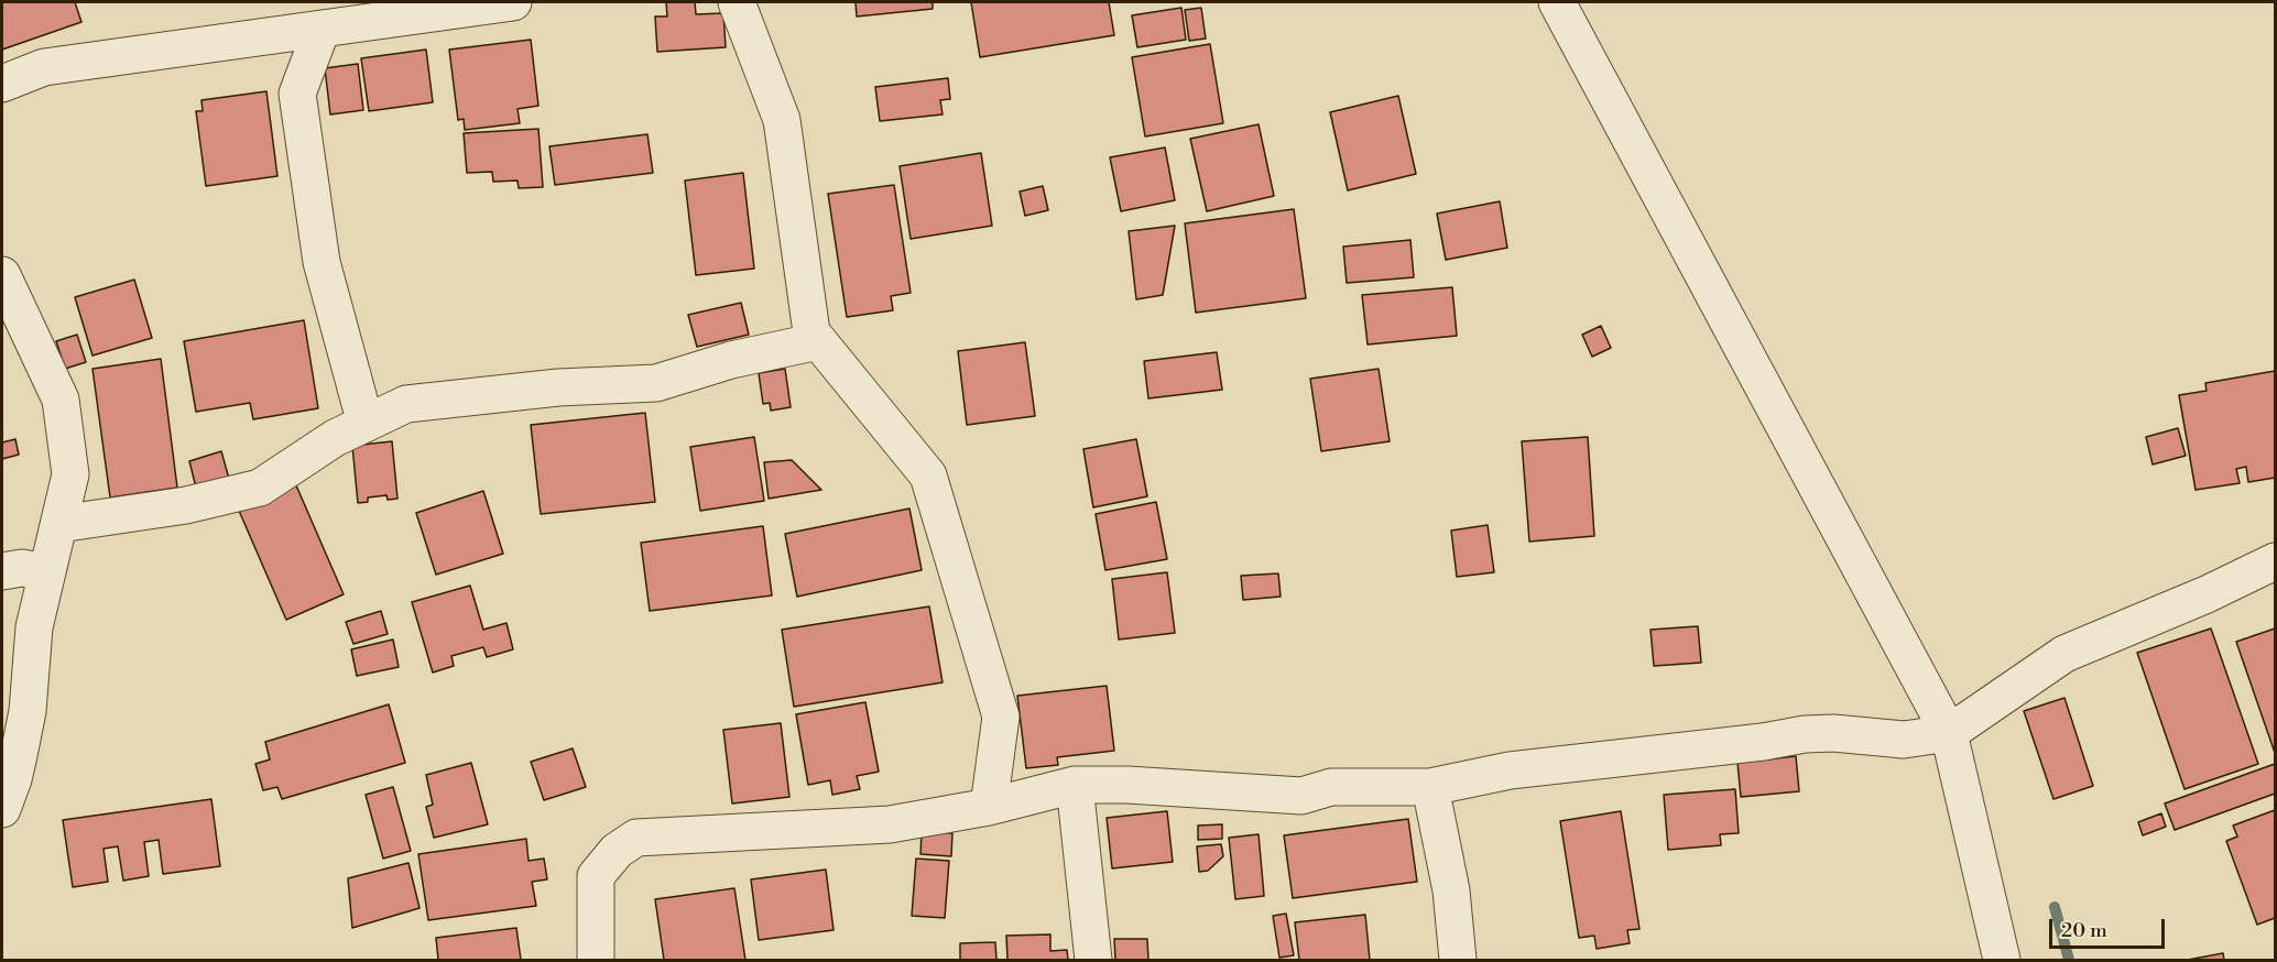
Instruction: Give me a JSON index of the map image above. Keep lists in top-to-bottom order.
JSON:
{
  "scale_bar": "20 m"
}
